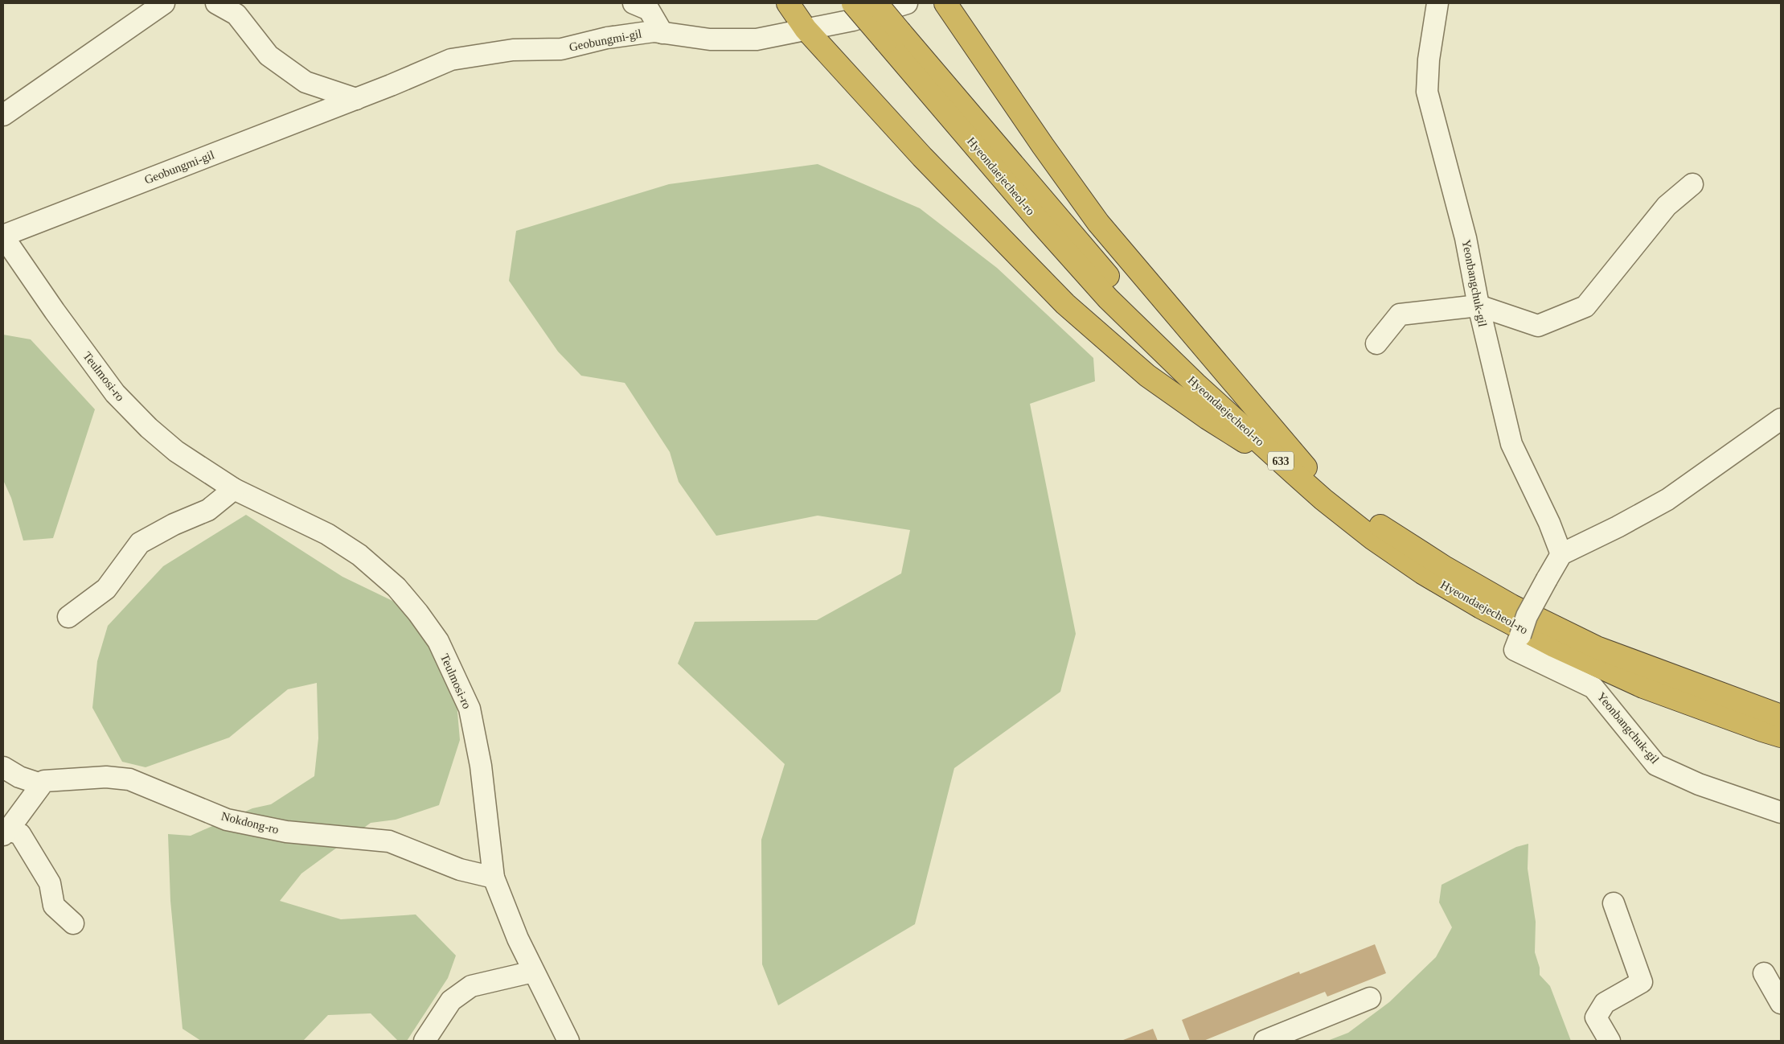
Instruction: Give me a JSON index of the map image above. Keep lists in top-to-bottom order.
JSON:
{
  "streets": {
    "highway": ["Hyeondaejecheol-ro", "633"],
    "street": [
      "Geobungmi-gil",
      "Yeonbangchuk-gil",
      "Teulmosi-ro",
      "Nokdong-ro"
    ]
  },
  "crossings": [
    ["Geobungmi-gil", "Teulmosi-ro"],
    ["Teulmosi-ro", "Nokdong-ro"]
  ]
}
